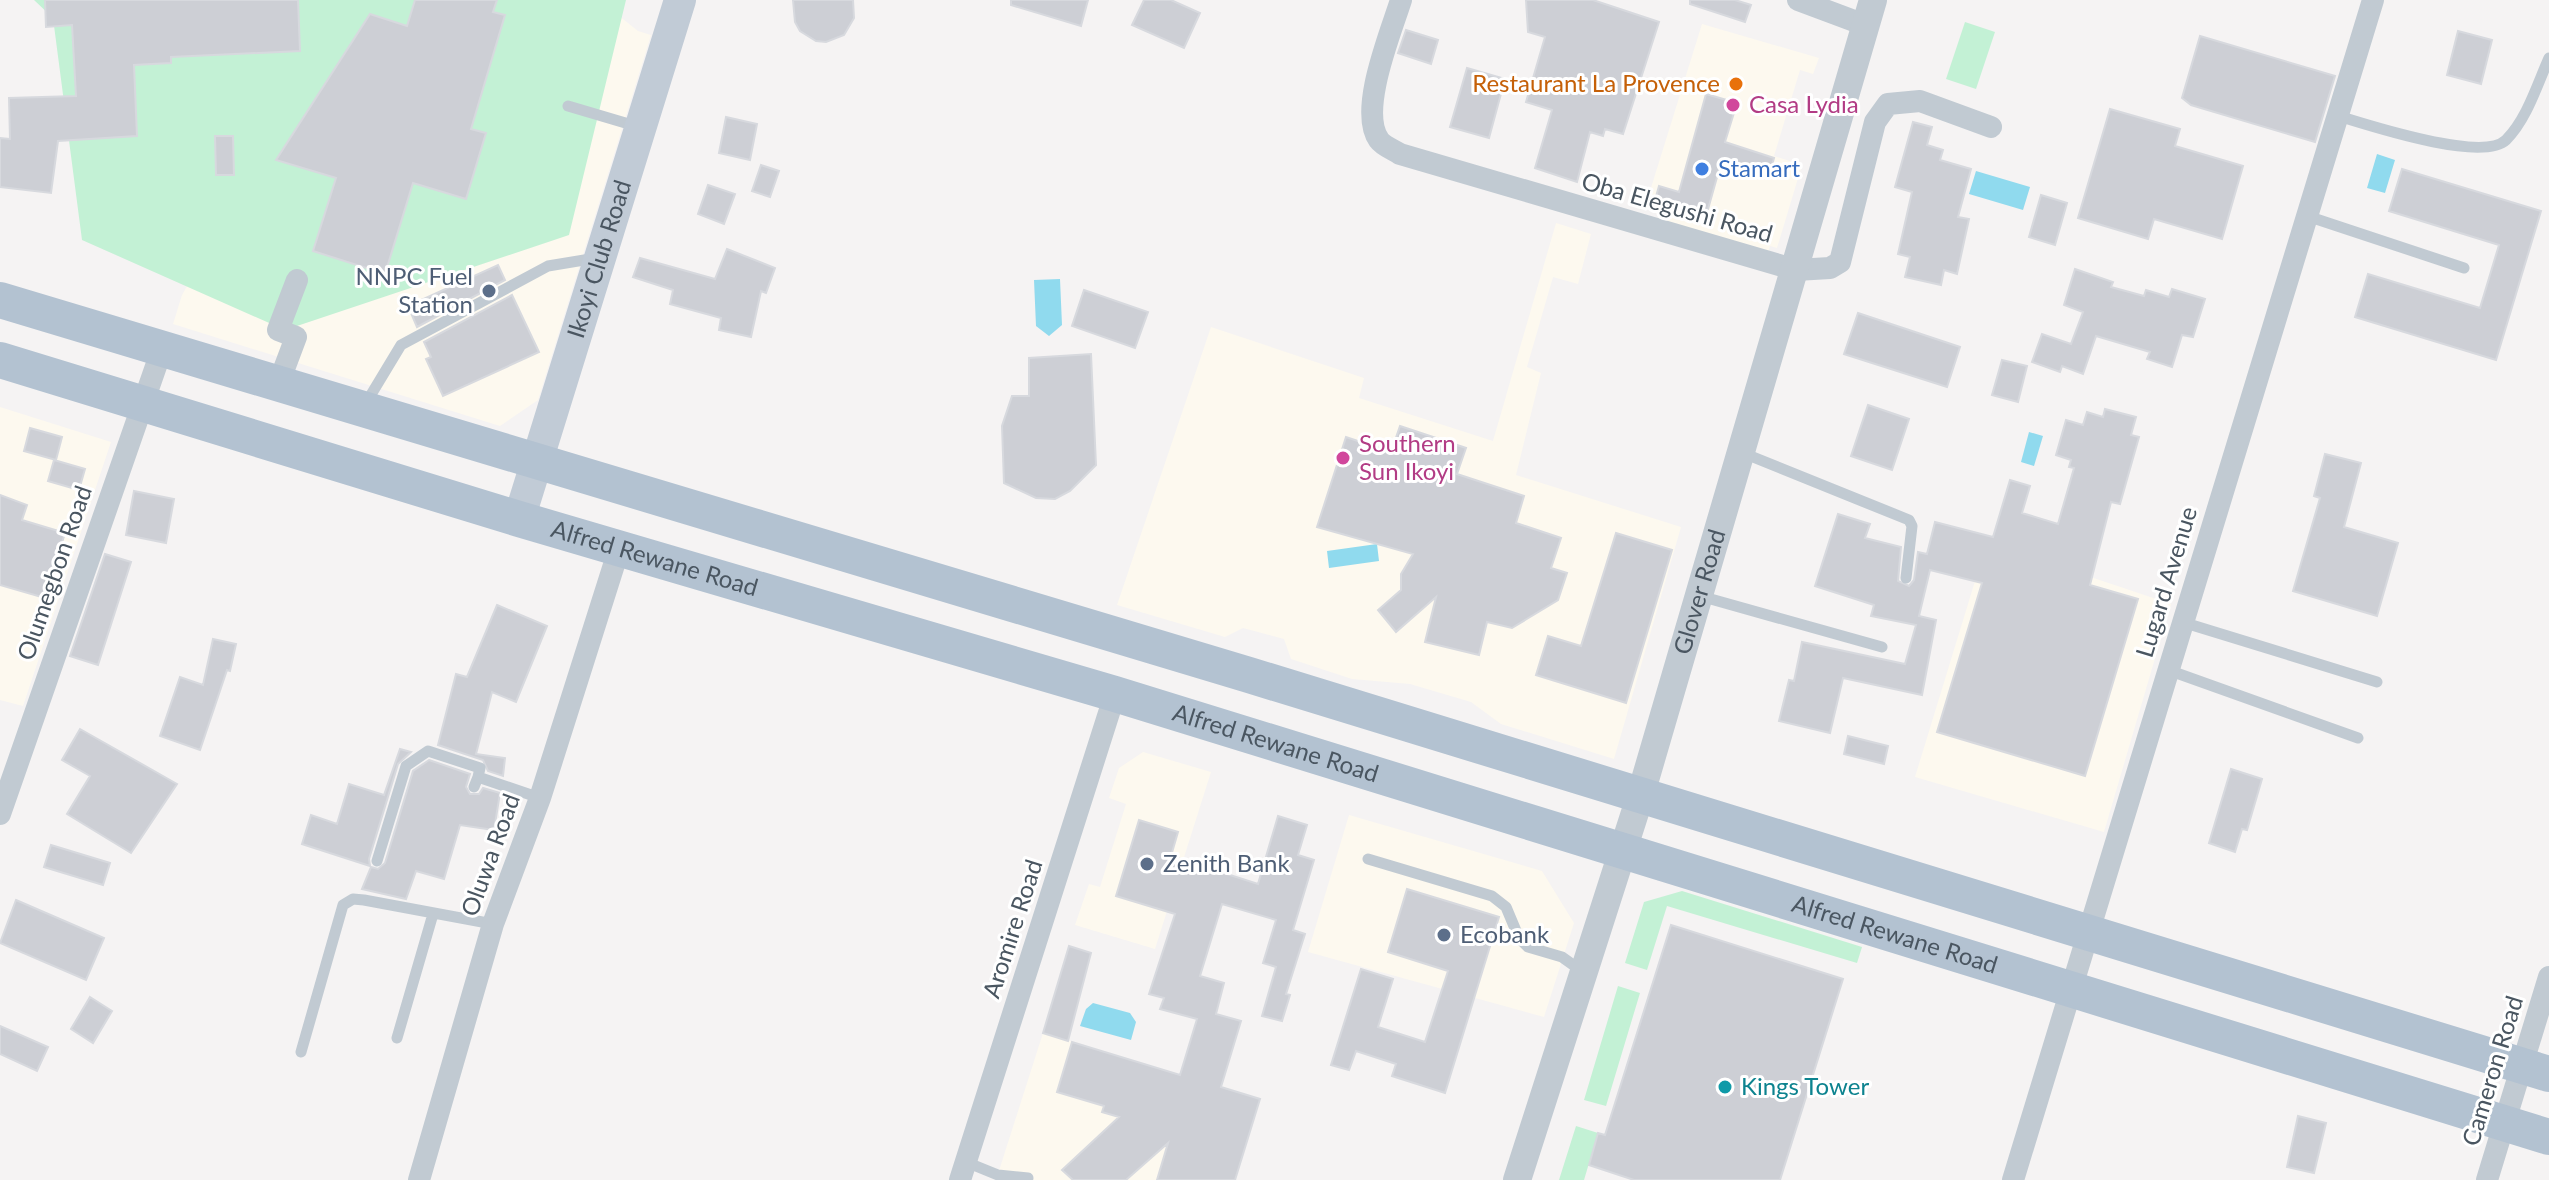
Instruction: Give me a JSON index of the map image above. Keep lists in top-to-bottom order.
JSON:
{
  "streets": {
    "main road": ["Ikoyi Club Road", "Alfred Rewane Road"],
    "street": [
      "Oba Elegushi Road",
      "Olumegbon Road",
      "Lugard Avenue",
      "Glover Road",
      "Oluwa Road",
      "Aromire Road",
      "Cameron Road"
    ]
  },
  "crossings": [
    ["Oba Elegushi Road", "Glover Road"],
    ["Ikoyi Club Road", "Alfred Rewane Road"],
    ["Alfred Rewane Road", "Olumegbon Road"],
    ["Alfred Rewane Road", "Lugard Avenue"],
    ["Alfred Rewane Road", "Glover Road"],
    ["Alfred Rewane Road", "Oluwa Road"],
    ["Alfred Rewane Road", "Aromire Road"],
    ["Alfred Rewane Road", "Cameron Road"]
  ],
  "places": [
    "Restaurant La Provence",
    "Casa Lydia",
    "Stamart",
    "NNPC Fuel Station",
    "Southern Sun Ikoyi",
    "Zenith Bank",
    "Ecobank",
    "Kings Tower"
  ]
}
